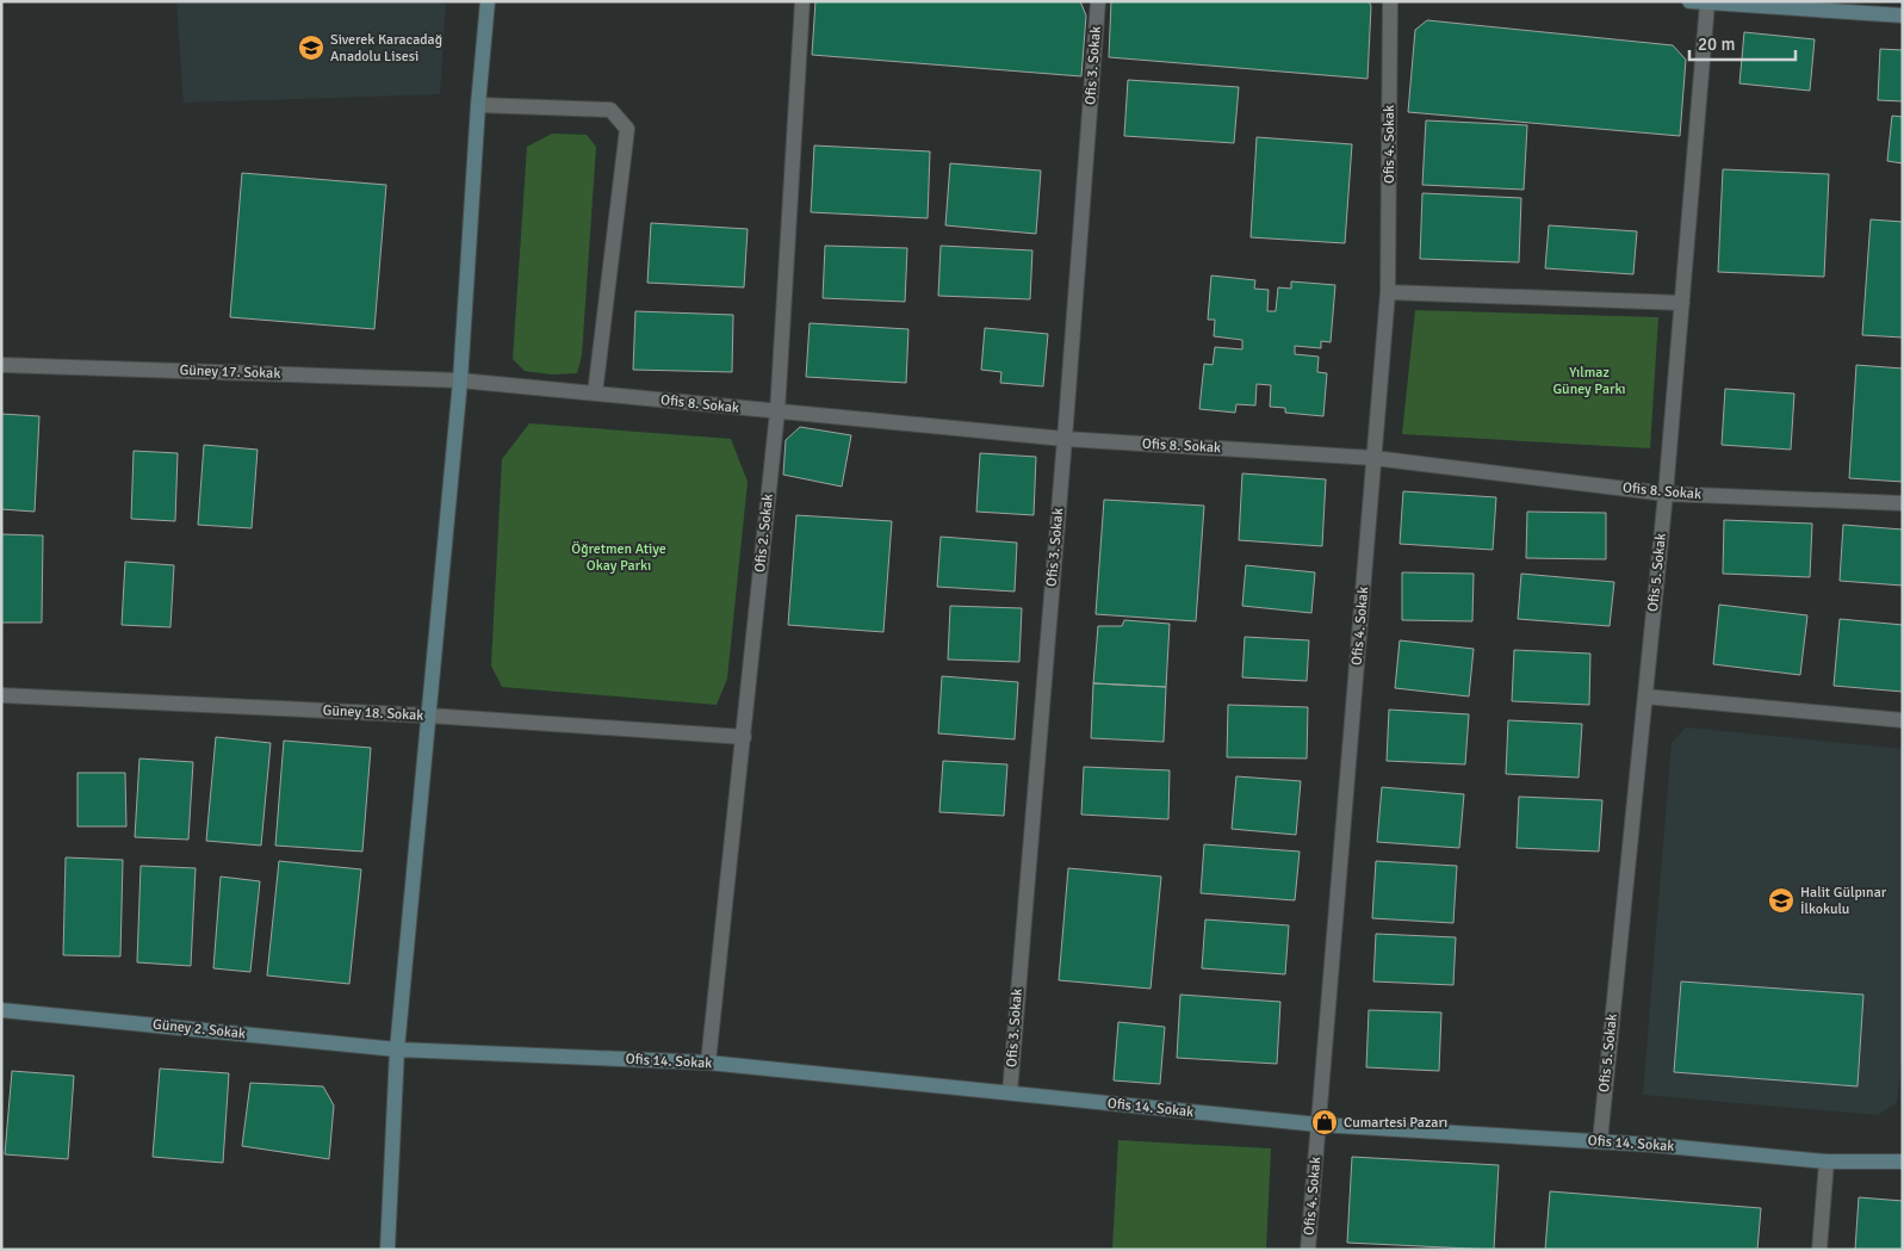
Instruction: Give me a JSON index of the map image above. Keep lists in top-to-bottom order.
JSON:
{
  "streets": {
    "street": [
      "Ofis 3. Sokak",
      "Ofis 4. Sokak",
      "Güney 17. Sokak",
      "Ofis 8. Sokak",
      "Ofis 2. Sokak",
      "Ofis 5. Sokak",
      "Güney 18. Sokak",
      "Güney 2. Sokak",
      "Ofis 14. Sokak"
    ]
  },
  "crossings": [
    ["Ofis 3. Sokak", "Ofis 8. Sokak"],
    ["Ofis 3. Sokak", "Ofis 14. Sokak"],
    ["Ofis 4. Sokak", "Ofis 8. Sokak"],
    ["Ofis 4. Sokak", "Ofis 14. Sokak"],
    ["Güney 17. Sokak", "Ofis 8. Sokak"],
    ["Ofis 8. Sokak", "Ofis 2. Sokak"],
    ["Ofis 8. Sokak", "Ofis 5. Sokak"],
    ["Ofis 2. Sokak", "Güney 18. Sokak"],
    ["Ofis 2. Sokak", "Ofis 14. Sokak"],
    ["Ofis 5. Sokak", "Ofis 14. Sokak"],
    ["Güney 2. Sokak", "Ofis 14. Sokak"]
  ],
  "parks": ["Yılmaz Güney Parkı", "Öğretmen Atiye Okay Parkı"],
  "places": {
    "school or university": ["Siverek Karacadağ Anadolu Lisesi", "Halit Gülpınar İlkokulu"],
    "shop": ["Cumartesi Pazarı"]
  },
  "scale_bar": "20 m"
}
